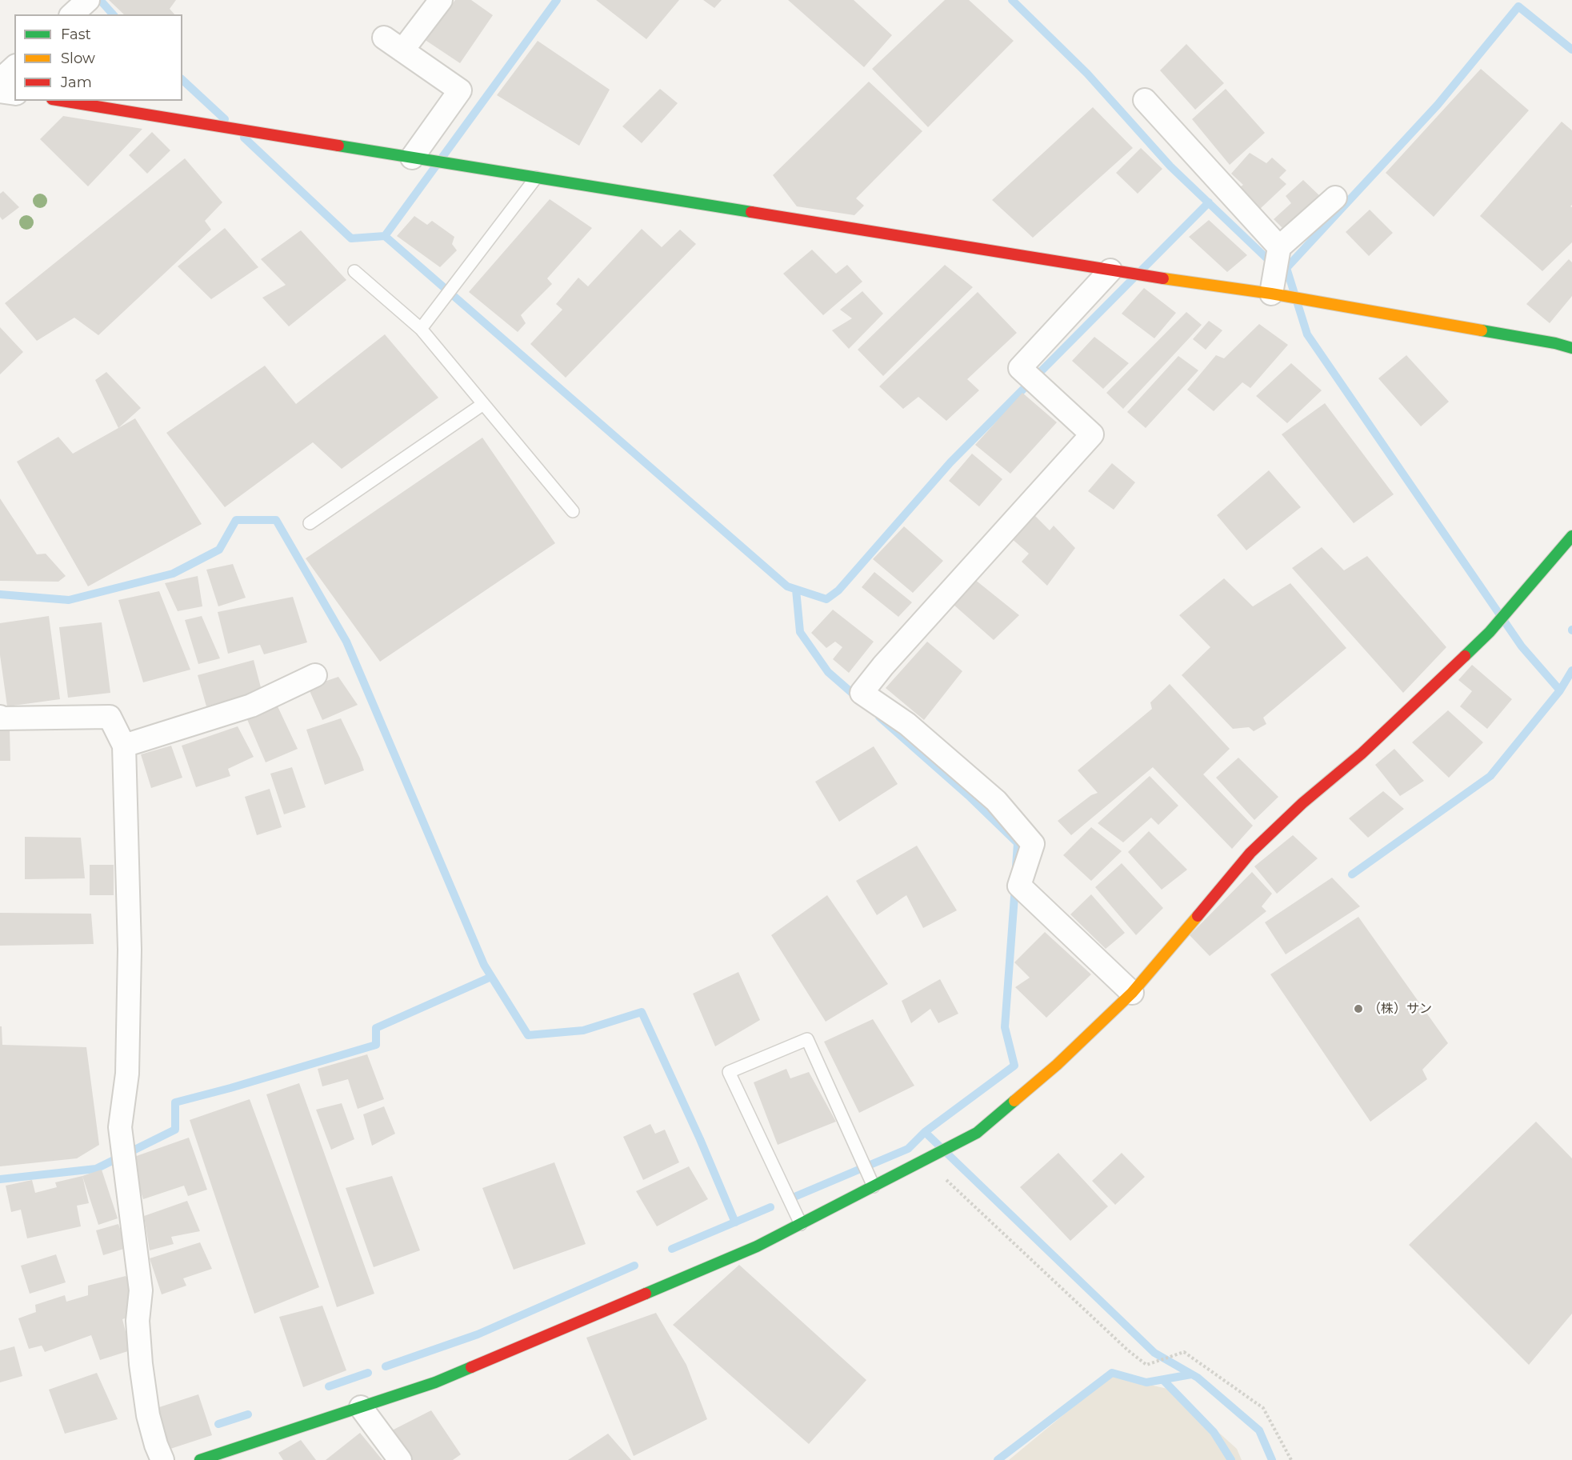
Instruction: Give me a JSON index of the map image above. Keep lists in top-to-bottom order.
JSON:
{
  "places": ["（株）サン"],
  "legend": ["Fast", "Slow", "Jam"]
}
